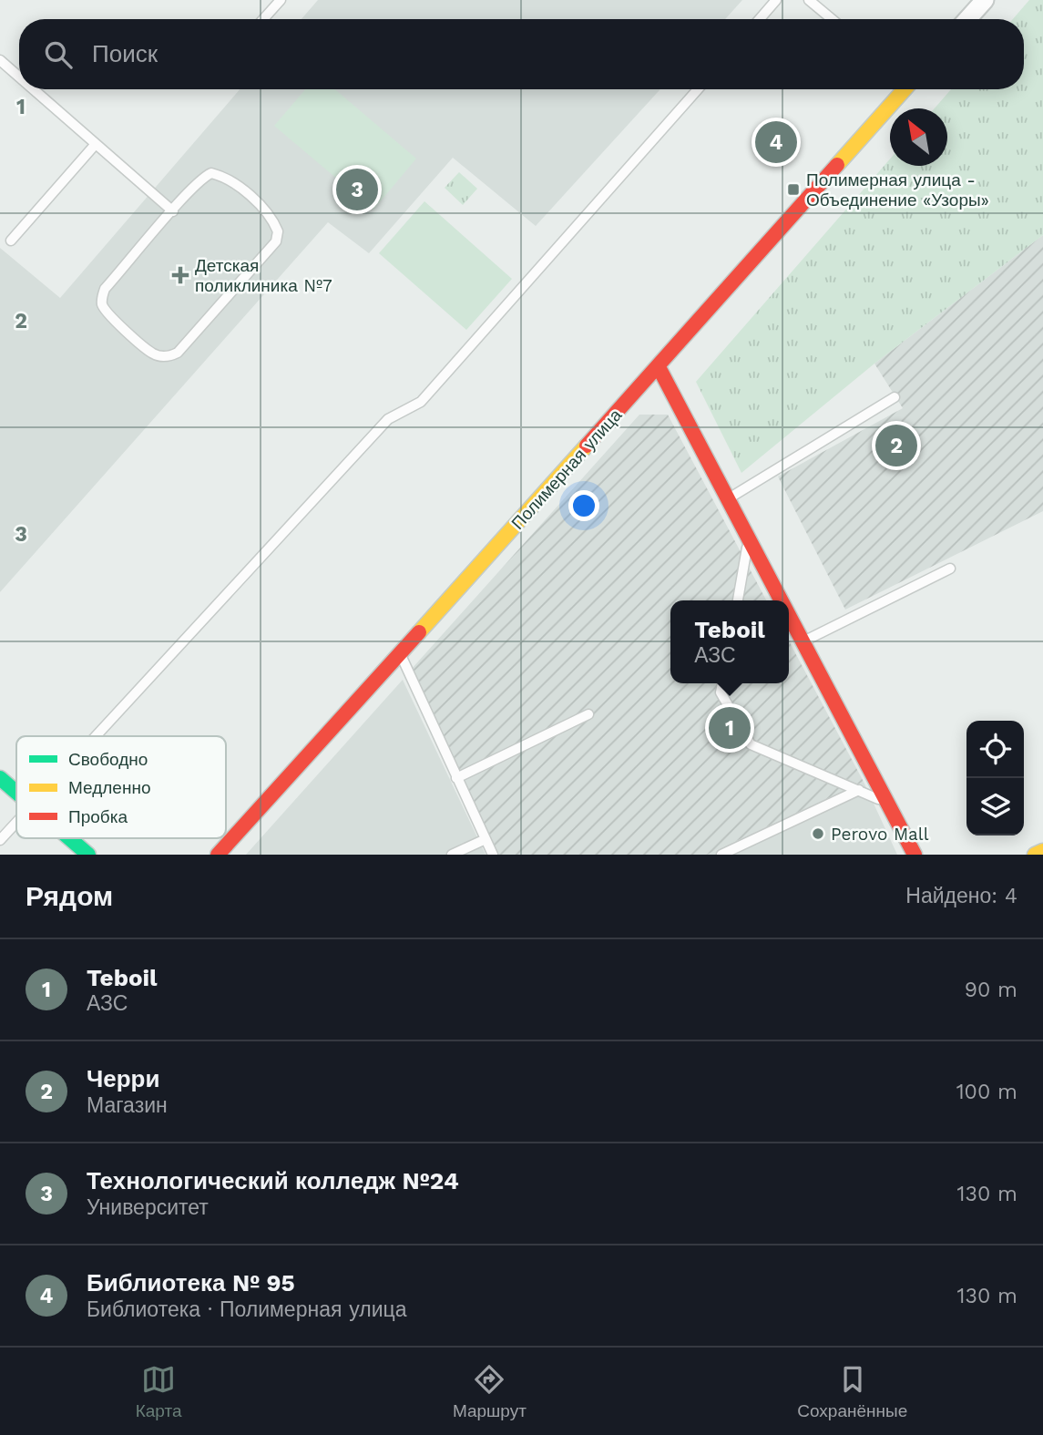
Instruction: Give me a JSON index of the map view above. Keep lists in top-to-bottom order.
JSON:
{
  "streets": {
    "street": ["Полимерная улица"]
  },
  "places": {
    "transit": ["Полимерная улица - Объединение «Узоры»"],
    "health": ["Детская поликлиника №7"],
    "other": ["Perovo Mall"]
  },
  "legend": ["Свободно", "Медленно", "Пробка"],
  "north": "top left",
  "page": {
    "search": "Поиск",
    "pins": [
      "4",
      "3",
      "2",
      "1"
    ],
    "popup": ["Teboil", "АЗС"],
    "heading": ["Рядом", "Найдено: 4"],
    "list": [
      {
        "mark": "1",
        "name": "Teboil",
        "note": "АЗС",
        "value": "90 m"
      },
      {
        "mark": "2",
        "name": "Черри",
        "note": "Магазин",
        "value": "100 m"
      },
      {
        "mark": "3",
        "name": "Технологический колледж №24",
        "note": "Университет",
        "value": "130 m"
      },
      {
        "mark": "4",
        "name": "Библиотека № 95",
        "note": "Библиотека · Полимерная улица",
        "value": "130 m"
      }
    ],
    "nav": ["Карта", "Маршрут", "Сохранённые"]
  },
  "grid": {
    "rows": ["1", "2", "3"]
  }
}
